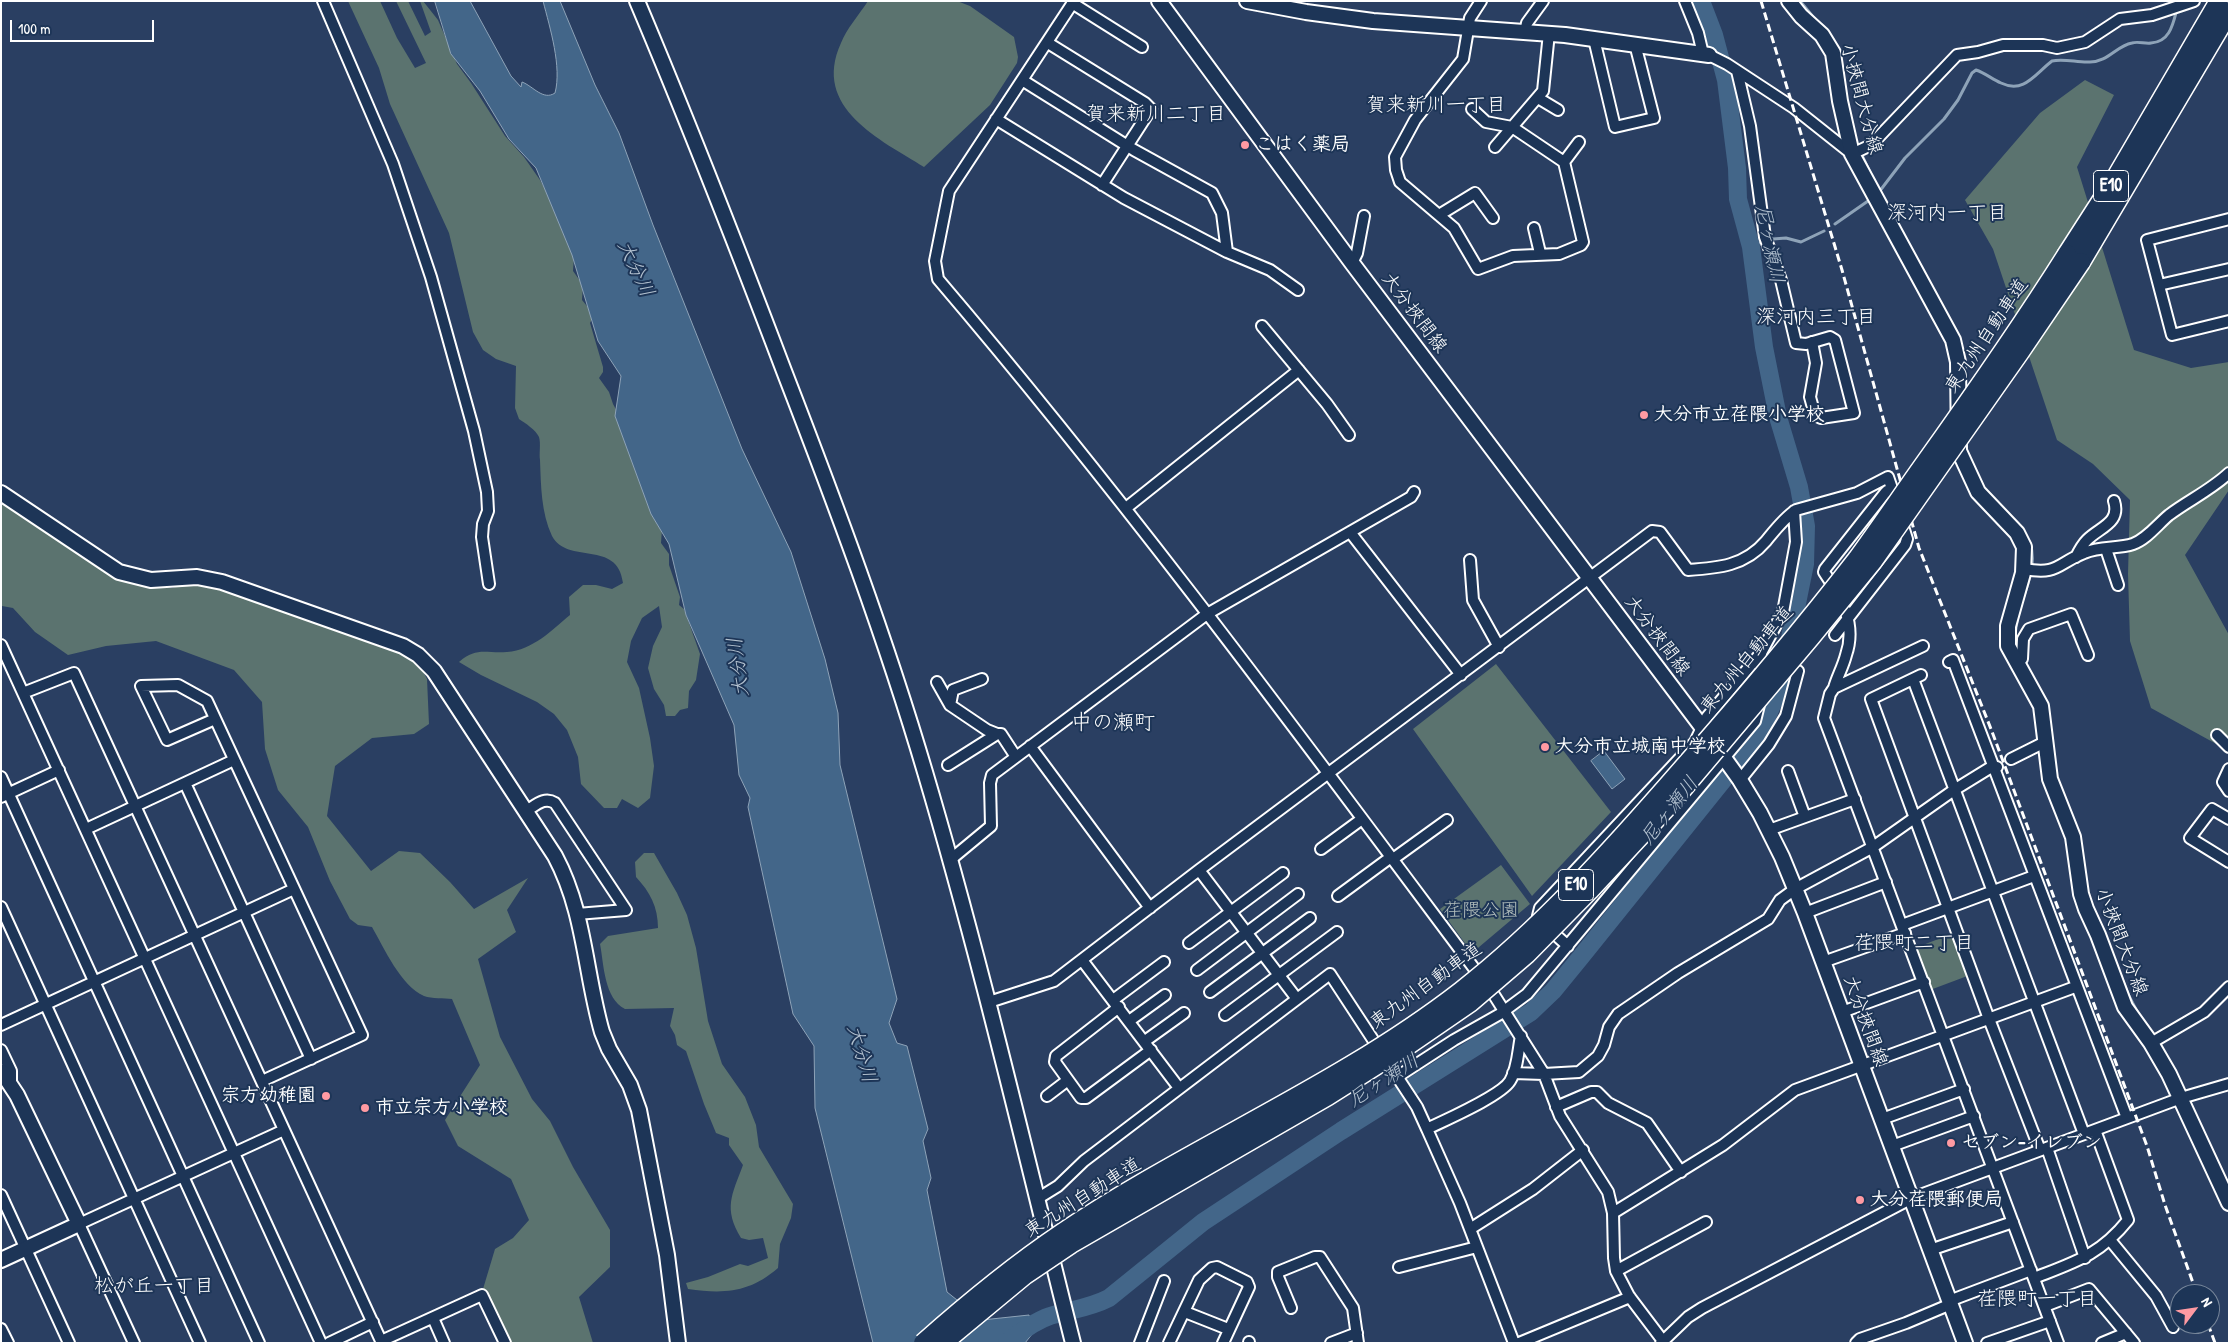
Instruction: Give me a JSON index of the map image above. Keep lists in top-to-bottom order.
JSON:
{
  "streets": {
    "highway": ["E10", "東九州自動車道"],
    "street": ["小挾間大分線", "大分挾間線"]
  },
  "districts": [
    "賀来新川一丁目",
    "賀来新川二丁目",
    "深河内一丁目",
    "深河内三丁目",
    "中の瀬町",
    "荏隈町二丁目",
    "松が丘一丁目",
    "荏隈町一丁目"
  ],
  "water": ["尼ヶ瀬川", "大分川"],
  "parks": ["荏隈公園"],
  "places": [
    "こはく薬局",
    "大分市立荏隈小学校",
    "大分市立城南中学校",
    "宗方幼稚園",
    "市立宗方小学校",
    "セブン-イレブン",
    "大分荏隈郵便局"
  ],
  "scale_bar": "100 m",
  "north": "top right"
}
